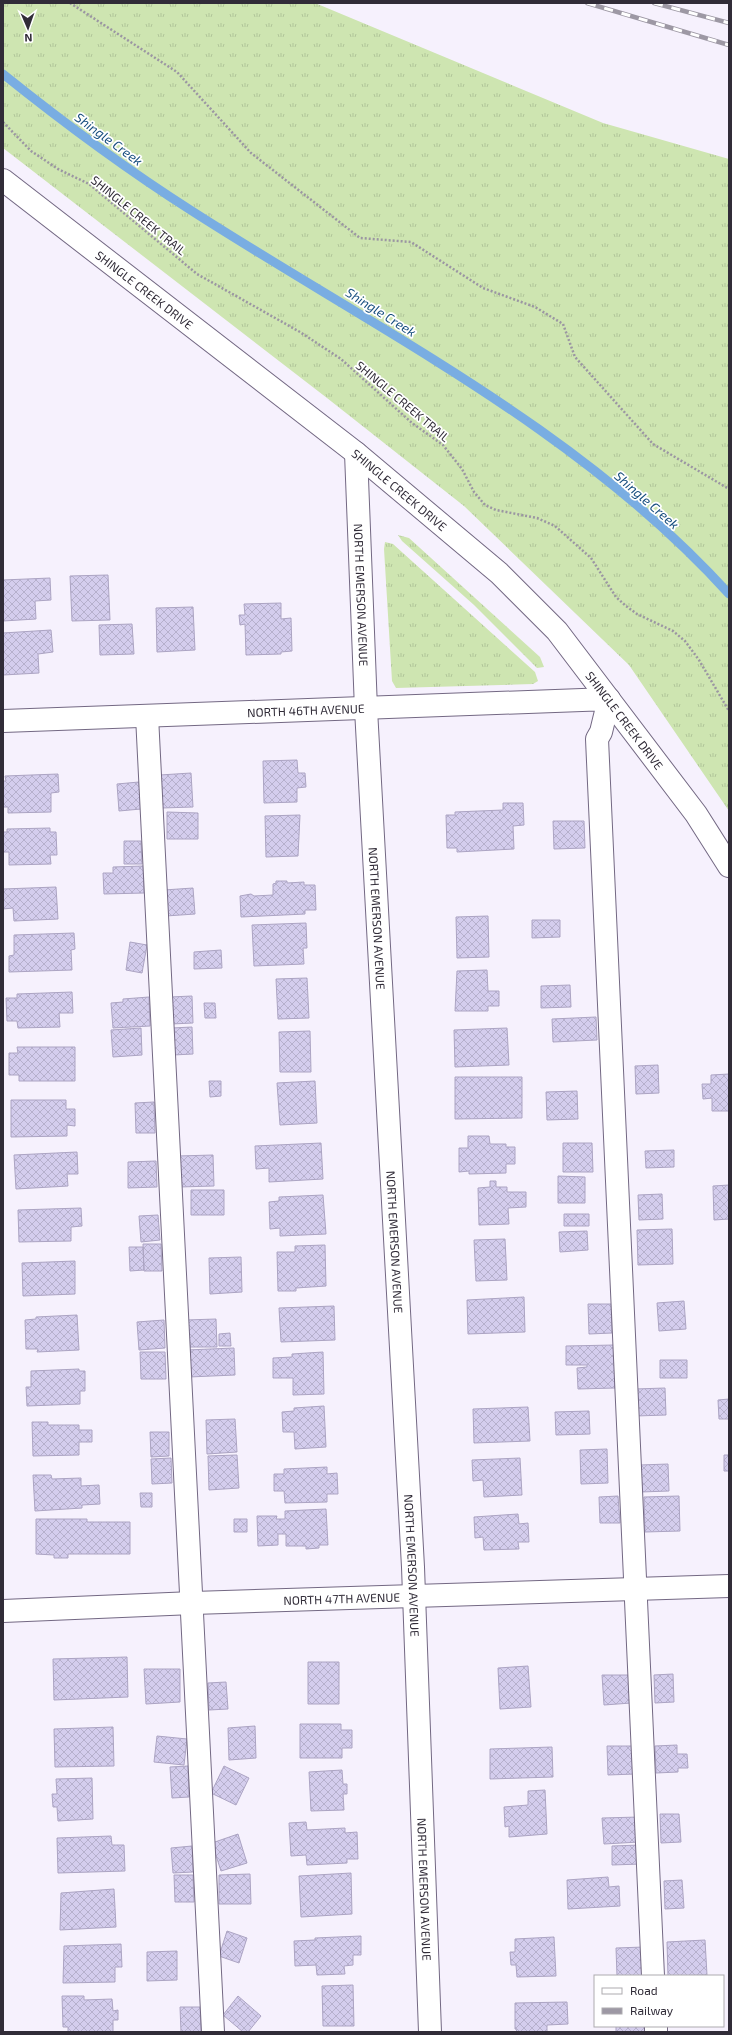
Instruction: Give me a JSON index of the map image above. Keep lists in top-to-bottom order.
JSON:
{
  "streets": {
    "street": [
      "SHINGLE CREEK DRIVE",
      "NORTH EMERSON AVENUE",
      "NORTH 46TH AVENUE",
      "NORTH 47TH AVENUE"
    ],
    "path": ["SHINGLE CREEK TRAIL"]
  },
  "crossings": [
    ["SHINGLE CREEK DRIVE", "NORTH EMERSON AVENUE"],
    ["SHINGLE CREEK DRIVE", "NORTH 46TH AVENUE"],
    ["NORTH EMERSON AVENUE", "NORTH 46TH AVENUE"],
    ["NORTH EMERSON AVENUE", "NORTH 47TH AVENUE"]
  ],
  "water": ["Shingle Creek"],
  "legend": ["Road", "Railway"],
  "north": "bottom"
}
